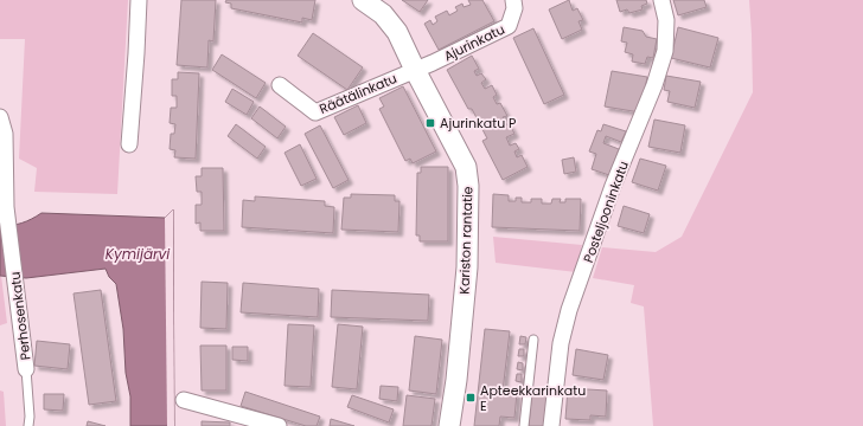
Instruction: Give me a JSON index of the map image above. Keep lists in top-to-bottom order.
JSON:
{
  "streets": {
    "street": [
      "Ajurinkatu",
      "Räätälinkatu",
      "Posteljooninkatu",
      "Kariston rantatie",
      "Perhosenkatu"
    ]
  },
  "crossings": [
    ["Ajurinkatu", "Räätälinkatu"],
    ["Ajurinkatu", "Kariston rantatie"],
    ["Räätälinkatu", "Kariston rantatie"]
  ],
  "water": ["Kymijärvi"],
  "places": {
    "transit": ["Ajurinkatu P", "Apteekkarinkatu E"]
  }
}
